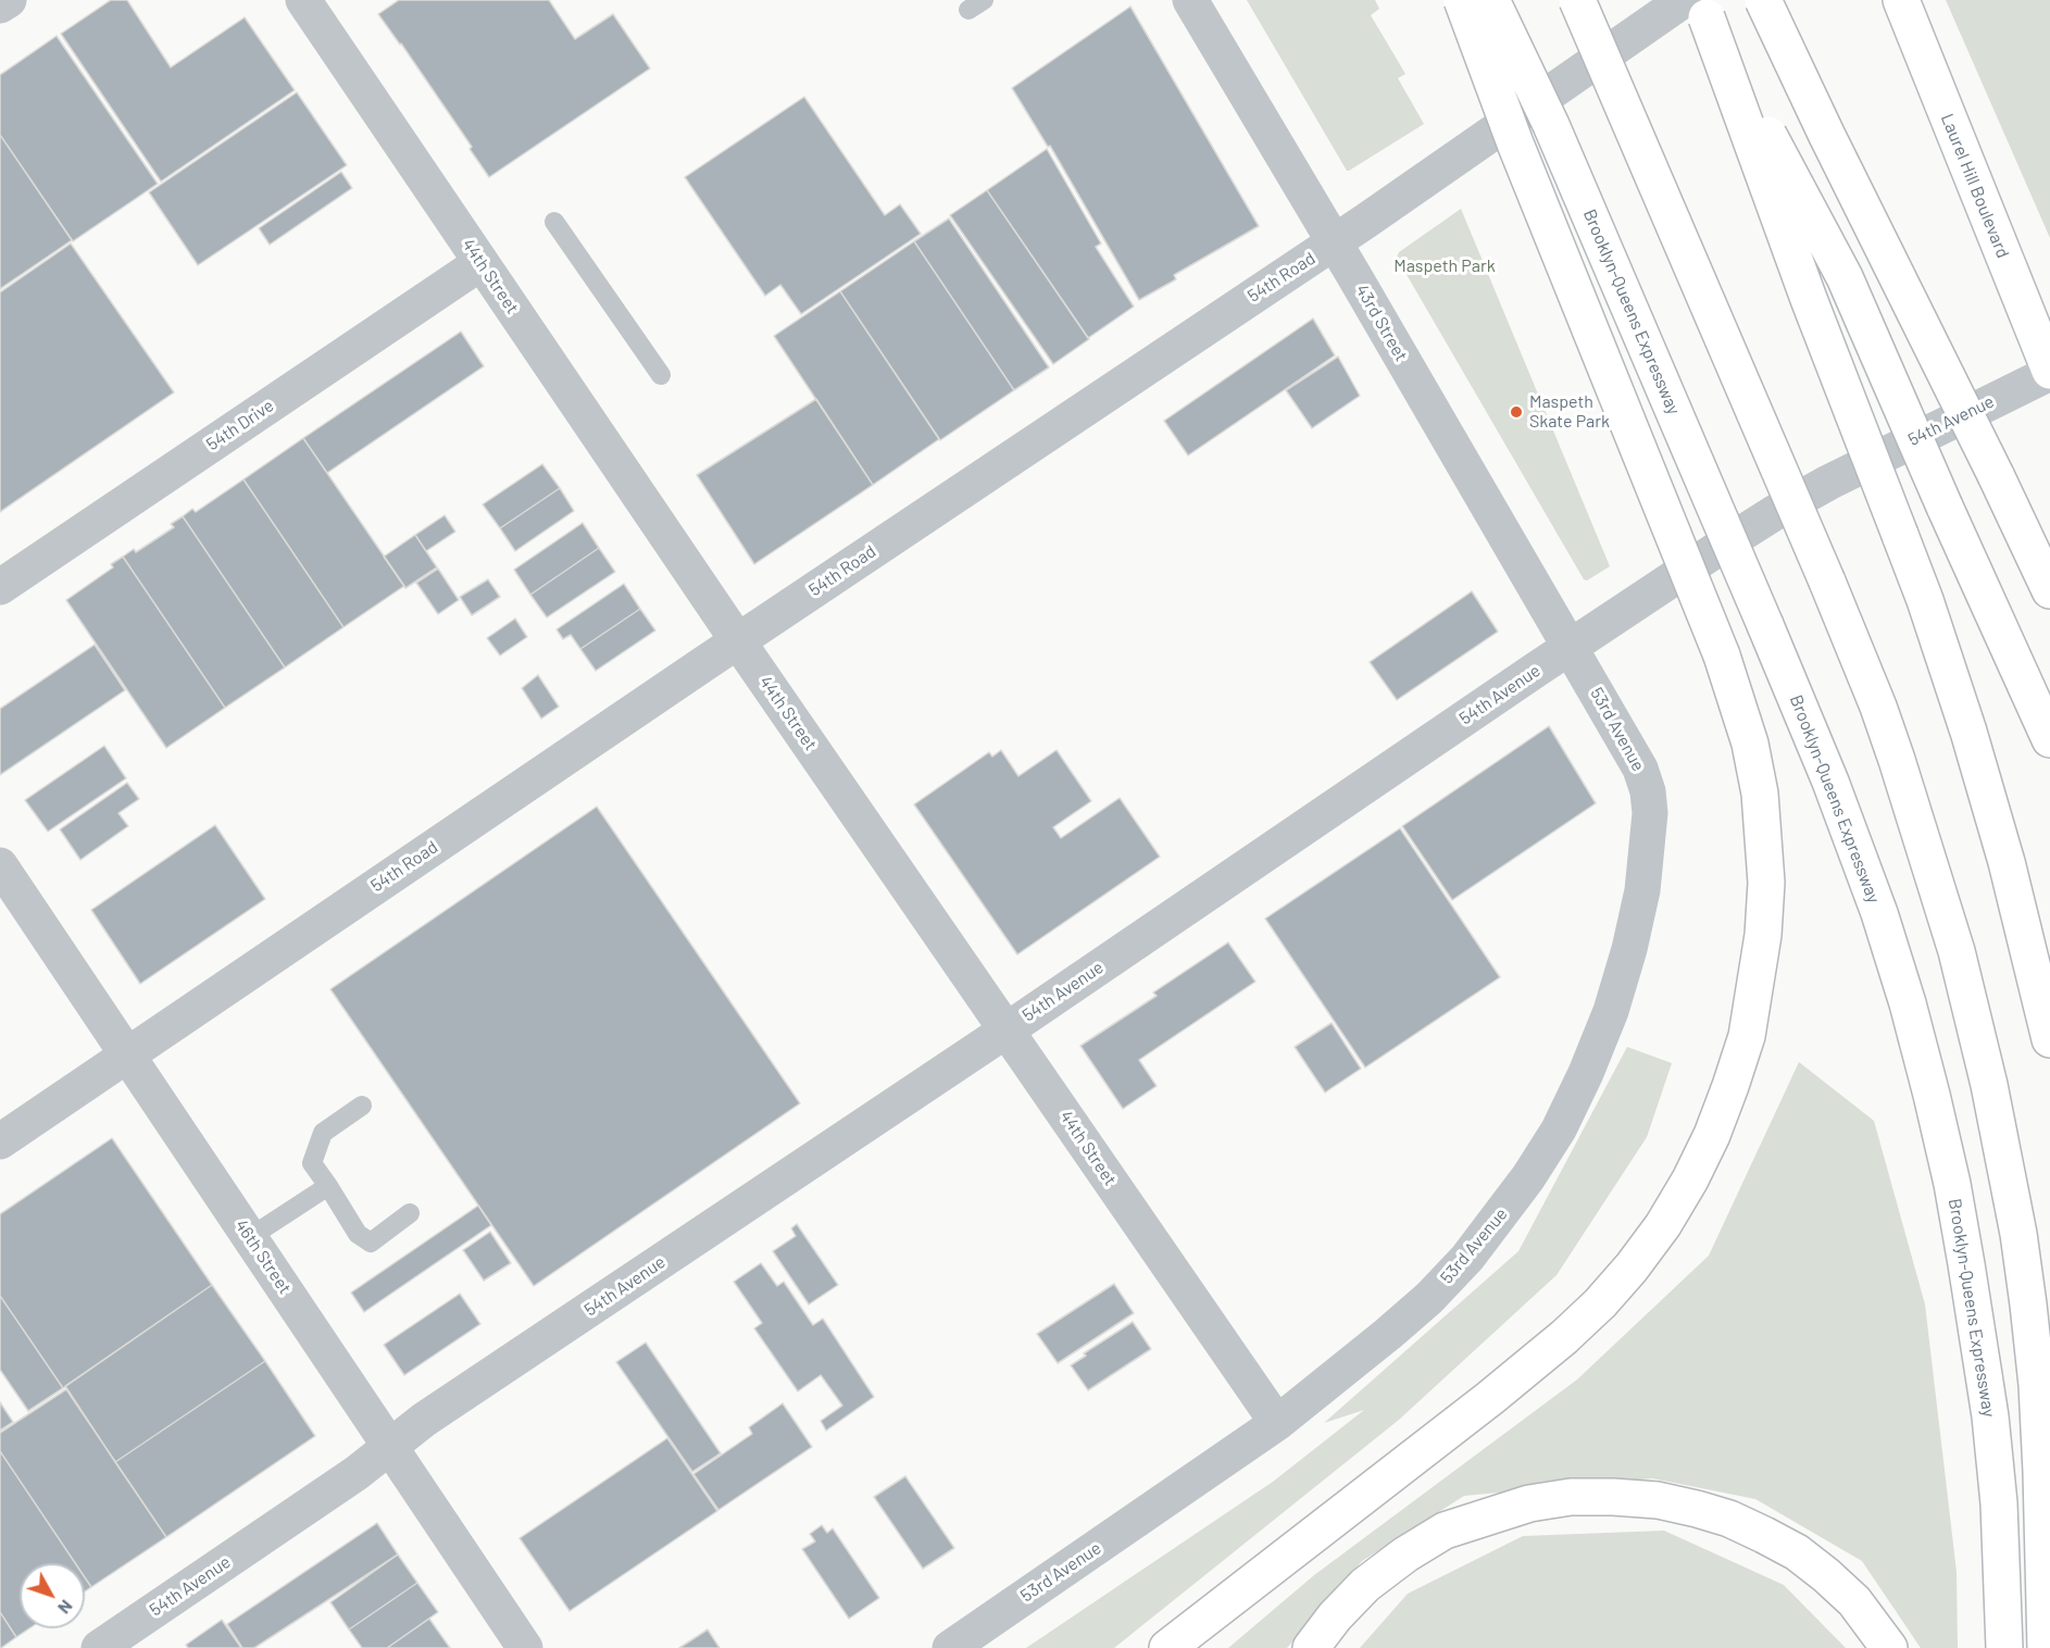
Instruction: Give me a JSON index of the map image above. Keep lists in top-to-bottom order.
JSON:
{
  "streets": {
    "main road": ["Laurel Hill Boulevard", "Brooklyn-Queens Expressway"],
    "street": [
      "44th Street",
      "54th Road",
      "43rd Street",
      "54th Avenue",
      "54th Drive",
      "53rd Avenue",
      "46th Street"
    ]
  },
  "crossings": [
    ["Laurel Hill Boulevard", "54th Avenue"],
    ["44th Street", "54th Road"],
    ["44th Street", "54th Avenue"],
    ["44th Street", "54th Drive"],
    ["44th Street", "53rd Avenue"],
    ["54th Road", "43rd Street"],
    ["54th Road", "46th Street"],
    ["43rd Street", "54th Avenue"],
    ["43rd Street", "53rd Avenue"],
    ["54th Avenue", "53rd Avenue"],
    ["54th Avenue", "46th Street"]
  ],
  "parks": ["Maspeth Park"],
  "places": ["Maspeth Skate Park"],
  "north": "bottom right"
}
